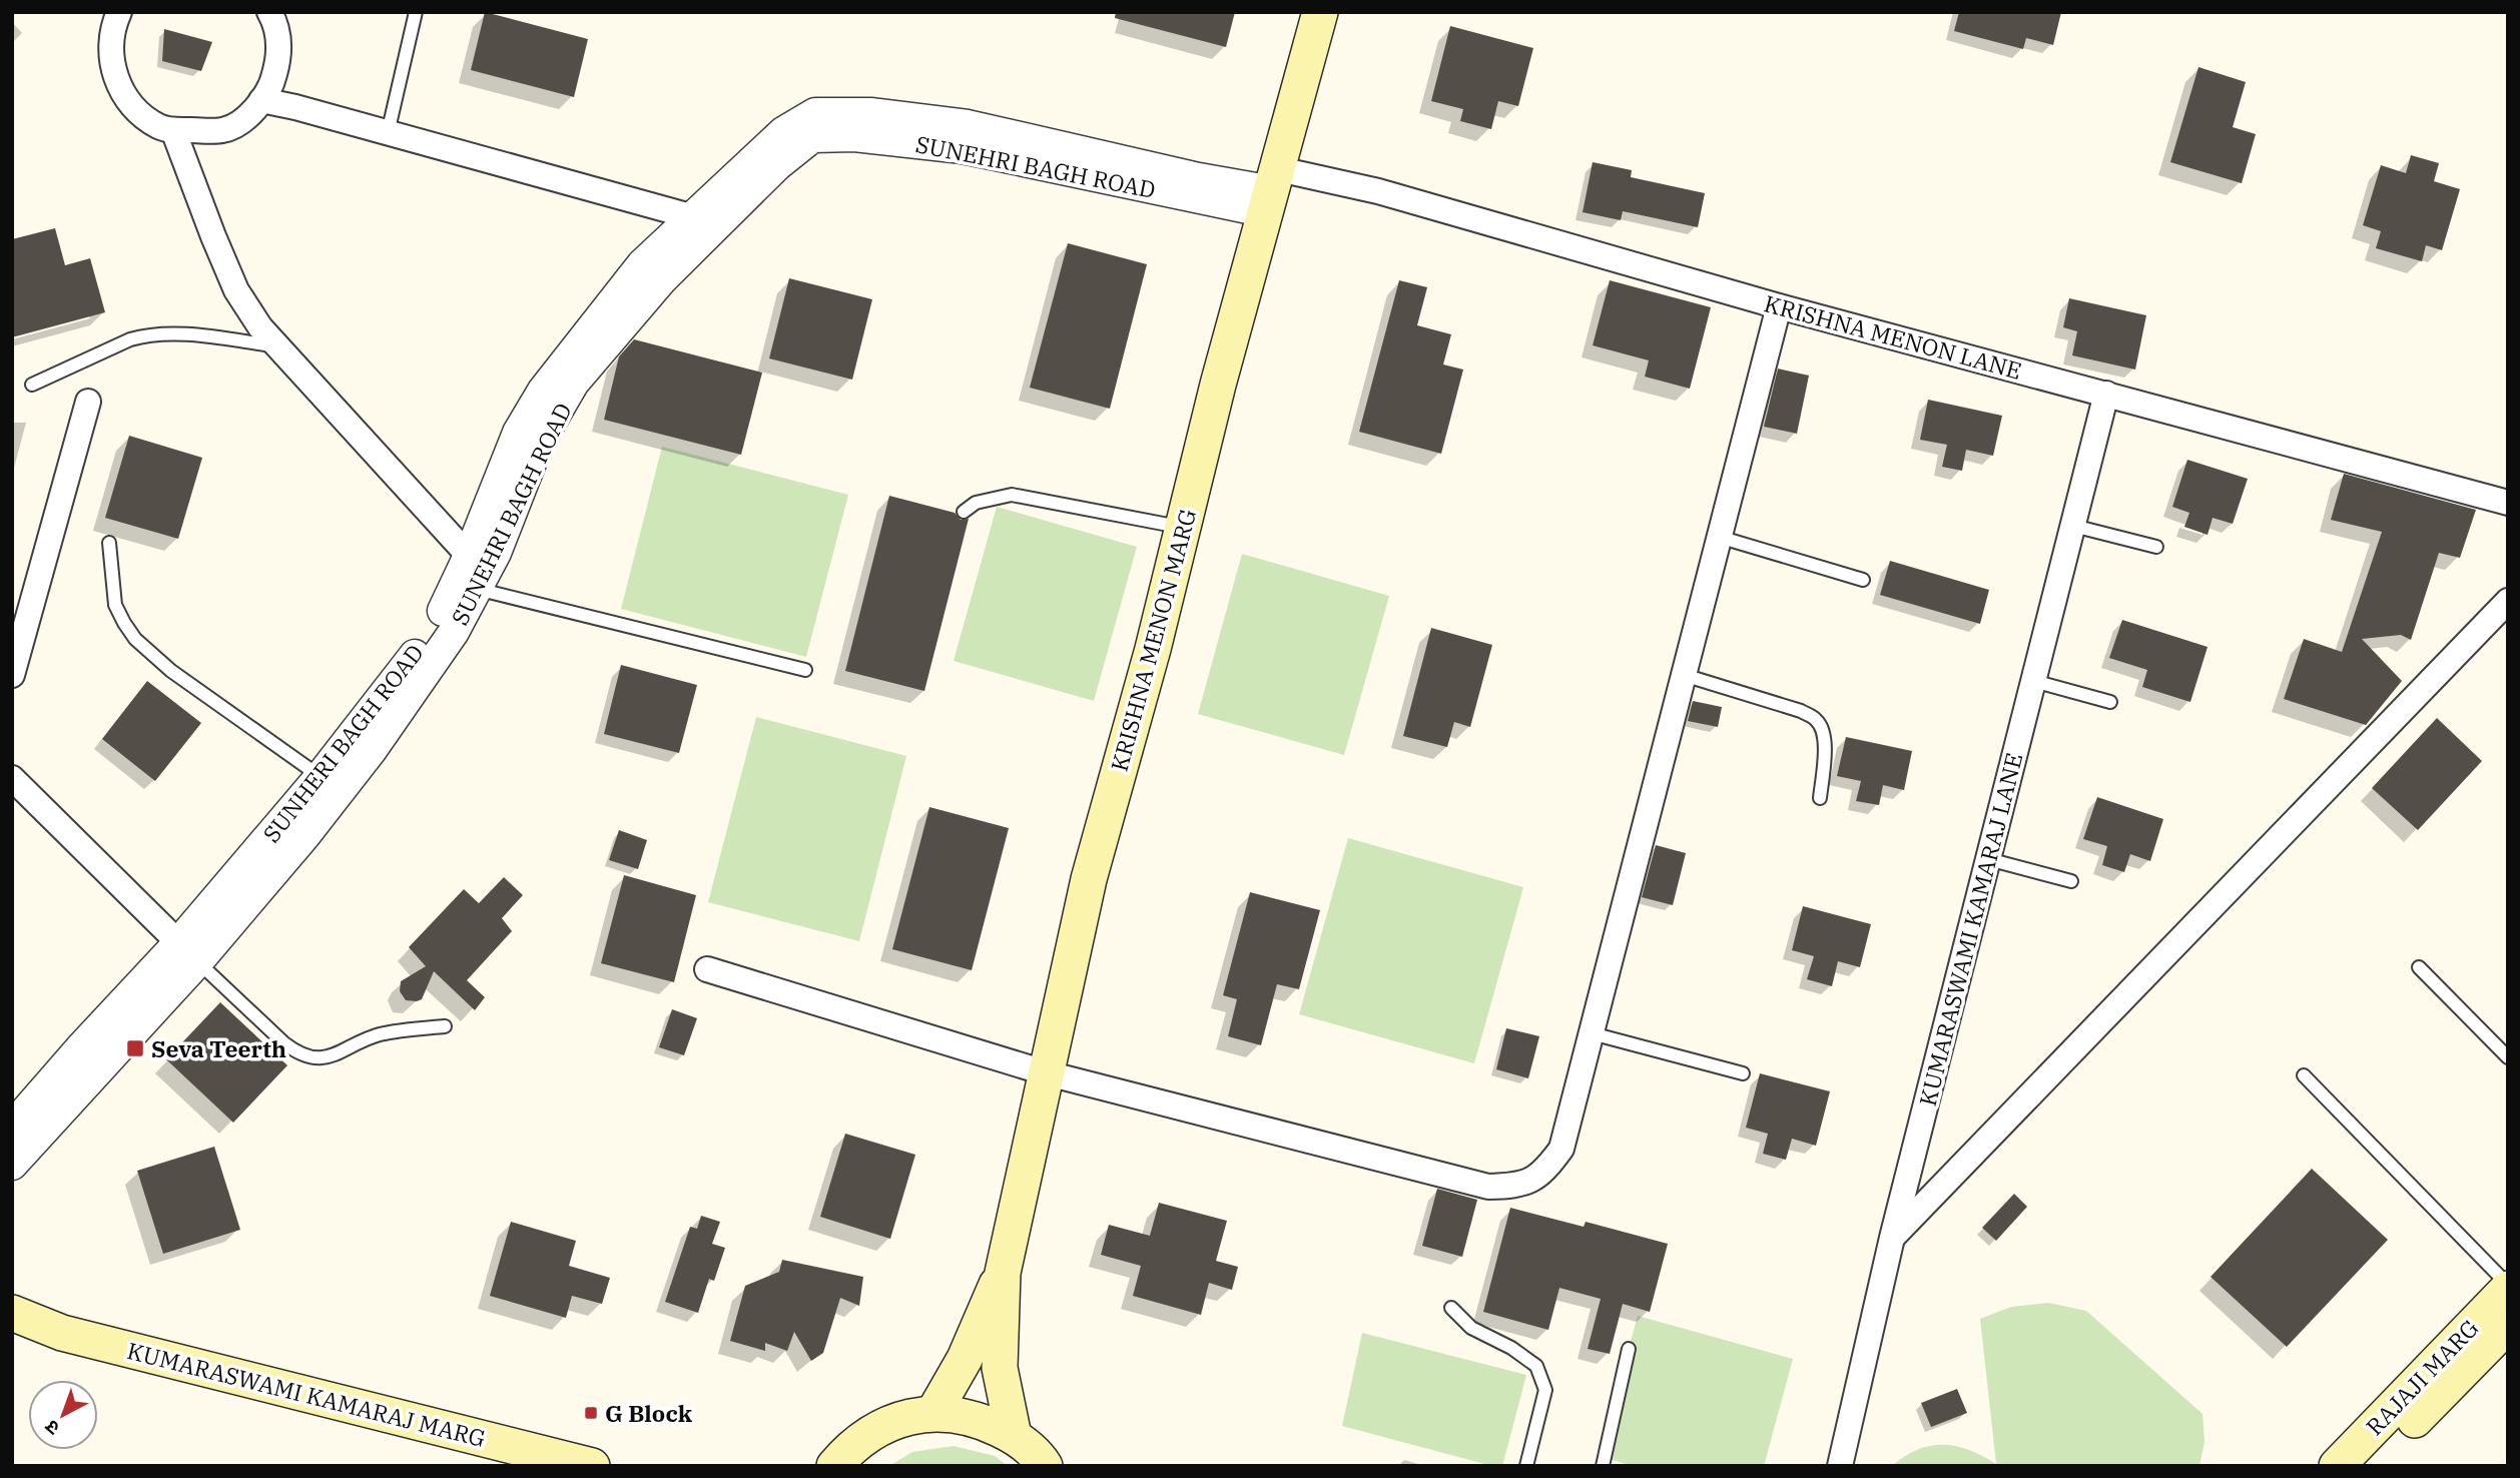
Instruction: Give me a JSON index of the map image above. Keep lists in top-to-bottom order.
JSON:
{
  "streets": {
    "main road": ["KRISHNA MENON MARG", "RAJAJI MARG", "KUMARASWAMI KAMARAJ MARG"],
    "street": [
      "SUNEHRI BAGH ROAD",
      "KRISHNA MENON LANE",
      "SUNHERI BAGH ROAD",
      "KUMARASWAMI KAMARAJ LANE"
    ]
  },
  "crossings": [
    ["SUNEHRI BAGH ROAD", "KRISHNA MENON LANE"],
    ["SUNEHRI BAGH ROAD", "KRISHNA MENON MARG"],
    ["SUNEHRI BAGH ROAD", "SUNHERI BAGH ROAD"],
    ["KRISHNA MENON LANE", "KRISHNA MENON MARG"],
    ["KRISHNA MENON LANE", "SUNHERI BAGH ROAD"],
    ["KRISHNA MENON LANE", "KUMARASWAMI KAMARAJ LANE"],
    ["KRISHNA MENON MARG", "SUNHERI BAGH ROAD"]
  ],
  "places": {
    "transit": ["Seva Teerth", "G Block"]
  },
  "north": "bottom left"
}
